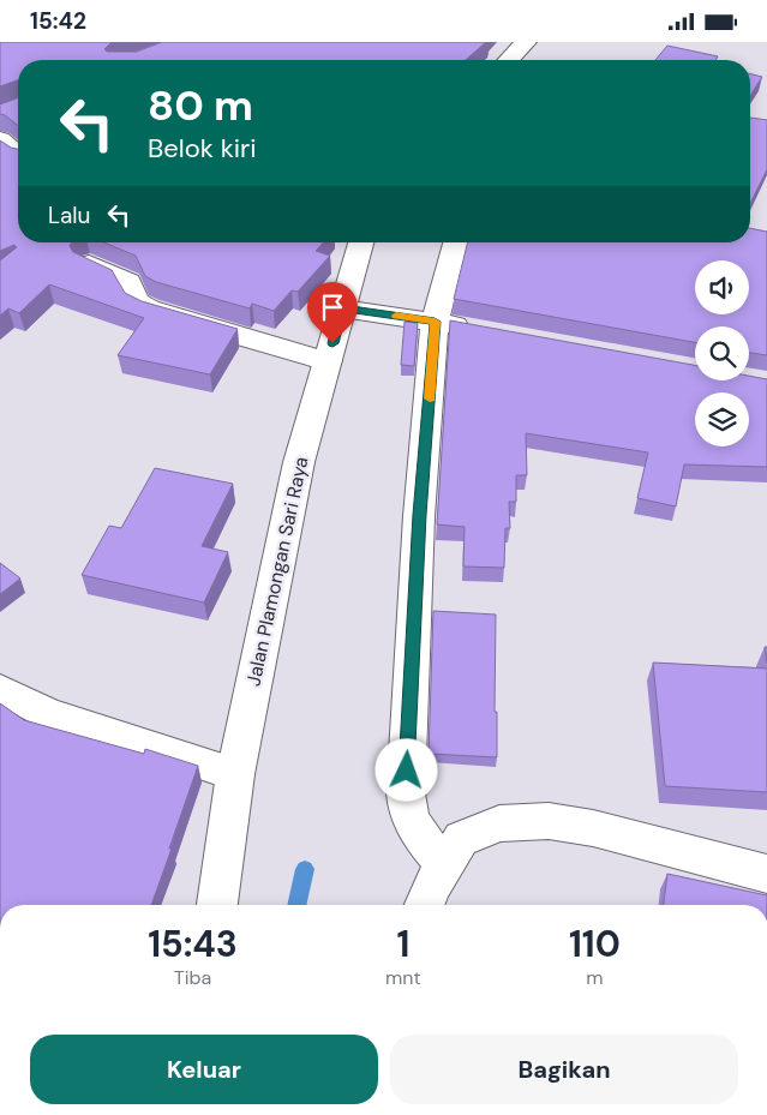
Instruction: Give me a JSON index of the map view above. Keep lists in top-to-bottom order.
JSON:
{
  "streets": {
    "street": ["Jalan Plamongan Sari Raya"]
  },
  "page": {
    "status": "15:42",
    "turn": ["80 m", "Belok kiri"],
    "then": "Lalu",
    "eta": [
      "15:43",
      "Tiba",
      "1",
      "mnt",
      "110",
      "m"
    ],
    "buttons": ["Keluar", "Bagikan"]
  }
}
